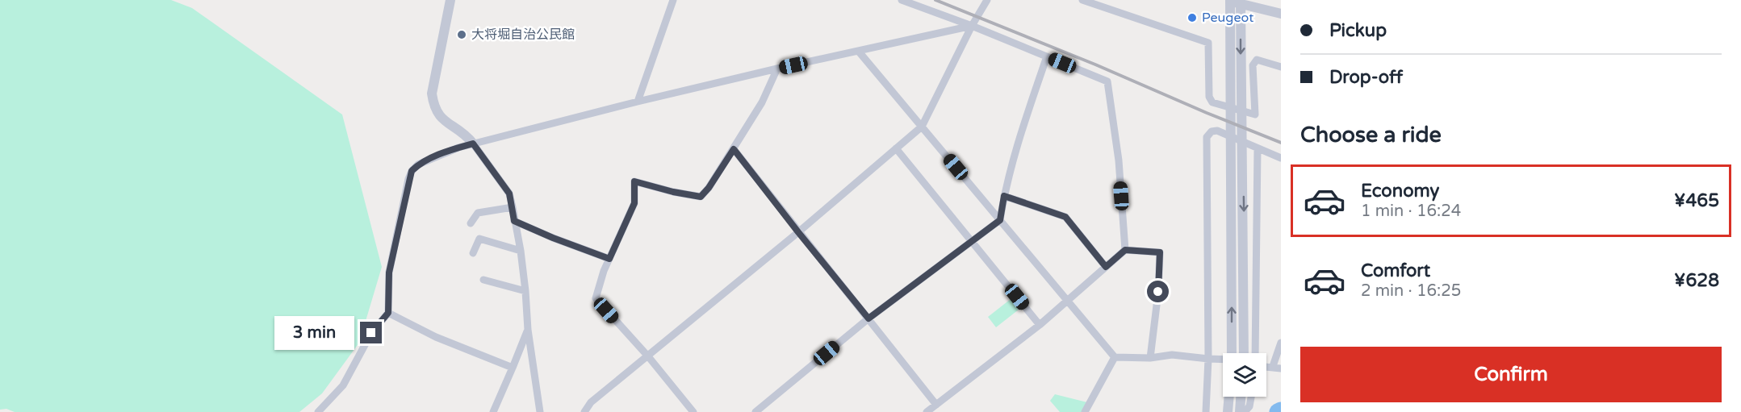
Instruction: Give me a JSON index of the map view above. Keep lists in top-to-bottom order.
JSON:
{
  "places": ["Peugeot", "大将堀自治公民館"],
  "page": {
    "banner": ["Pickup", "Drop-off"],
    "heading": "Choose a ride",
    "list": [
      {
        "name": "Economy",
        "note": "1 min · 16:24",
        "value": "¥465"
      },
      {
        "name": "Comfort",
        "note": "2 min · 16:25",
        "value": "¥628"
      }
    ],
    "bubble": "3 min",
    "buttons": "Confirm"
  }
}
